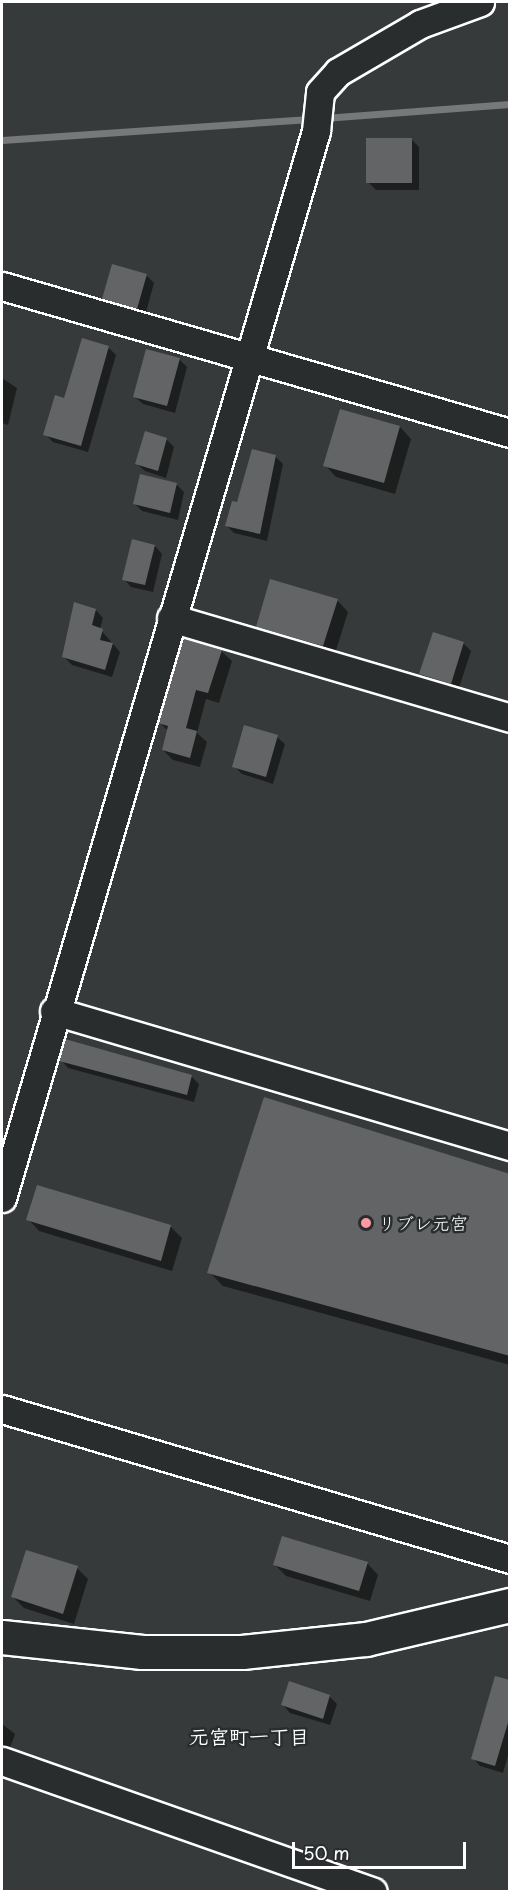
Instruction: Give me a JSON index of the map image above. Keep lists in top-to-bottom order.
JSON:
{
  "districts": ["元宮町一丁目"],
  "places": ["リブレ元宮"],
  "scale_bar": "50 m"
}
